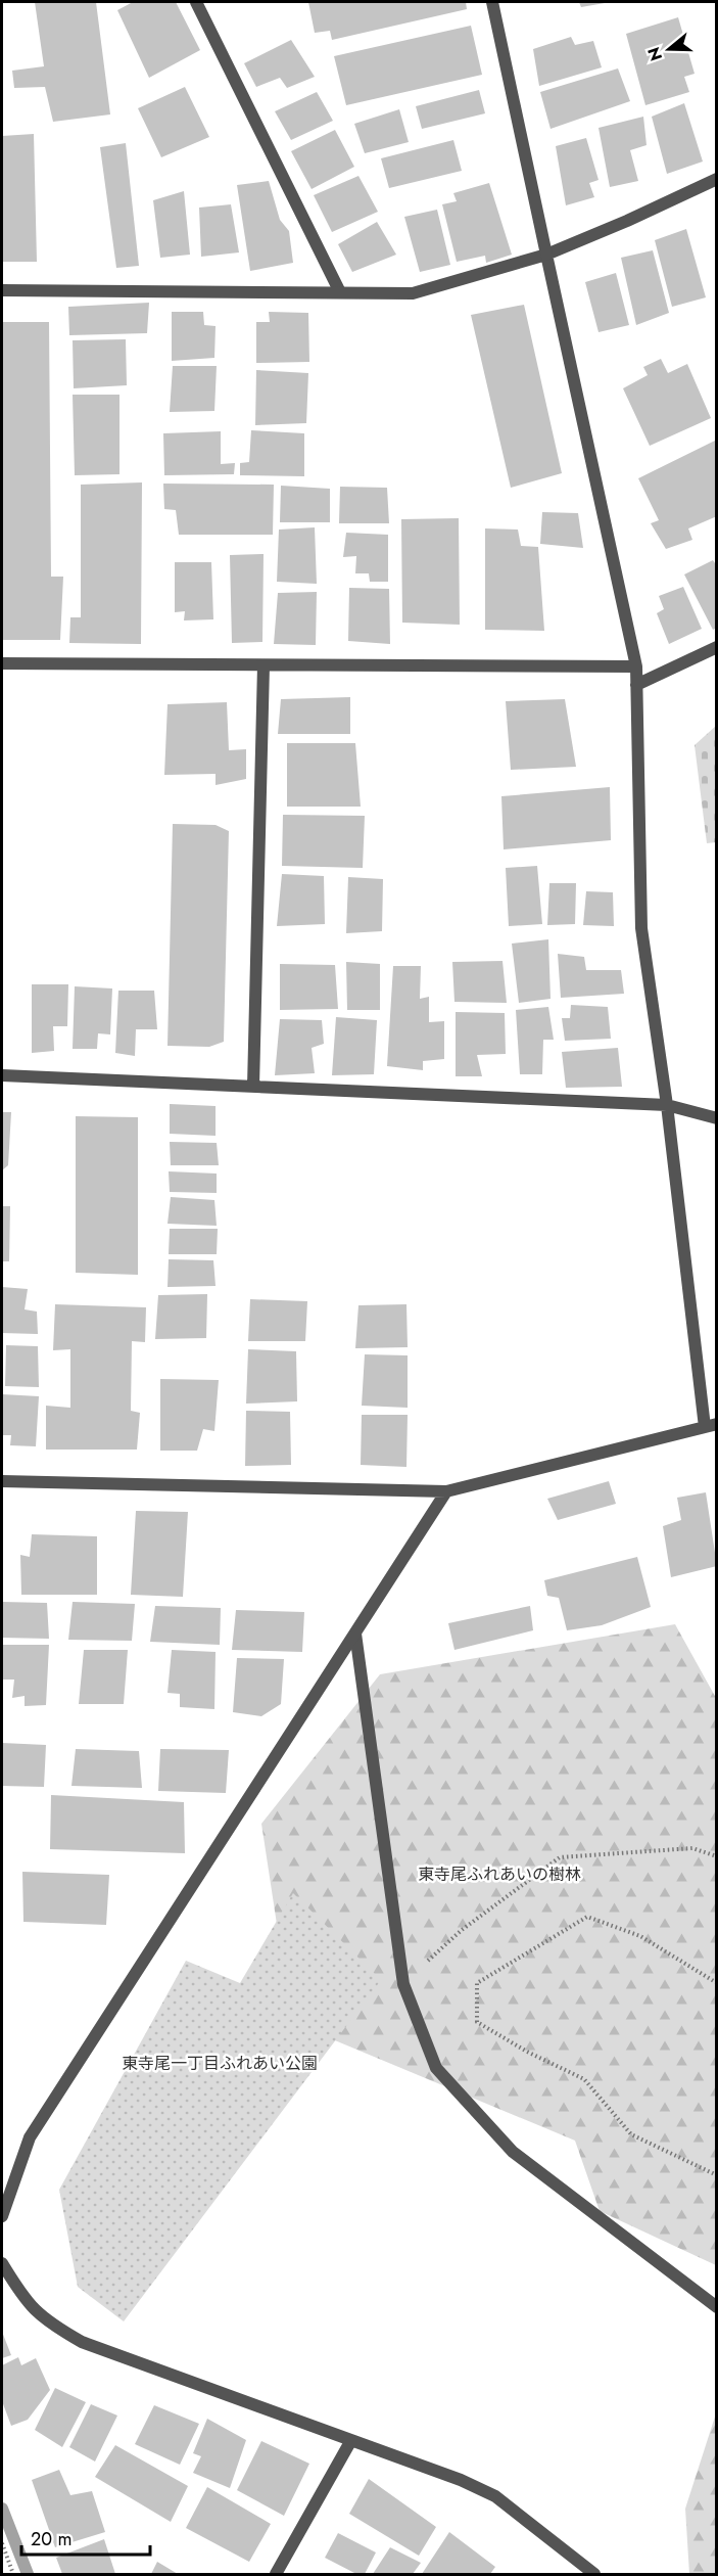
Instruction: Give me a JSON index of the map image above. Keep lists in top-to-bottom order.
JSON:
{
  "parks": ["東寺尾ふれあいの樹林", "東寺尾一丁目ふれあい公園"],
  "scale_bar": "20 m",
  "north": "left"
}
